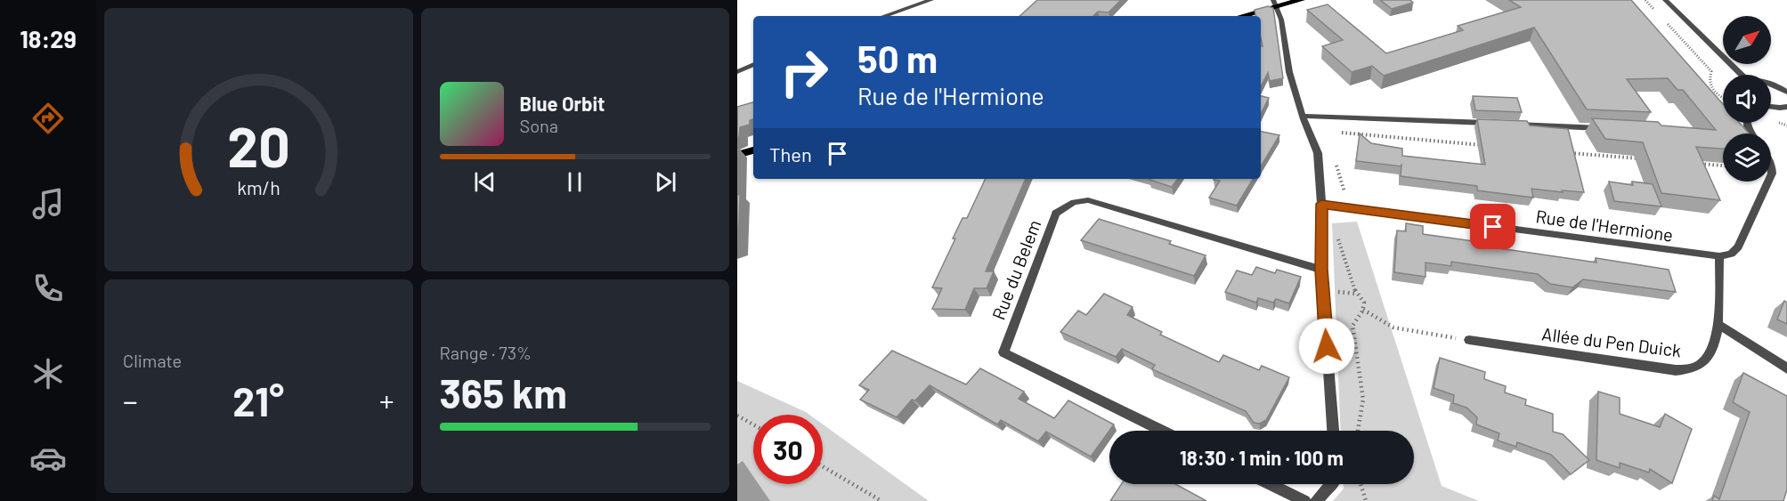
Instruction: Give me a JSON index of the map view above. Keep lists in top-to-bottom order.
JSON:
{
  "streets": {
    "street": ["Rue de l'Hermione", "Rue du Belem", "Allée du Pen Duick"]
  },
  "crossings": [
    ["Rue de l'Hermione", "Allée du Pen Duick"]
  ],
  "north": "top right",
  "page": {
    "tabs": "18:29",
    "turn": ["50 m", "Rue de l'Hermione"],
    "song": ["Blue Orbit", "Sona"],
    "then": "Then",
    "tile": [
      "Climate",
      ["Range · 73%", "365 km"]
    ],
    "heat": ["−", "21°", "+"],
    "limit": "30",
    "trip": "18:30 · 1 min · 100 m",
    "gauge": ["20", "km/h"]
  }
}
